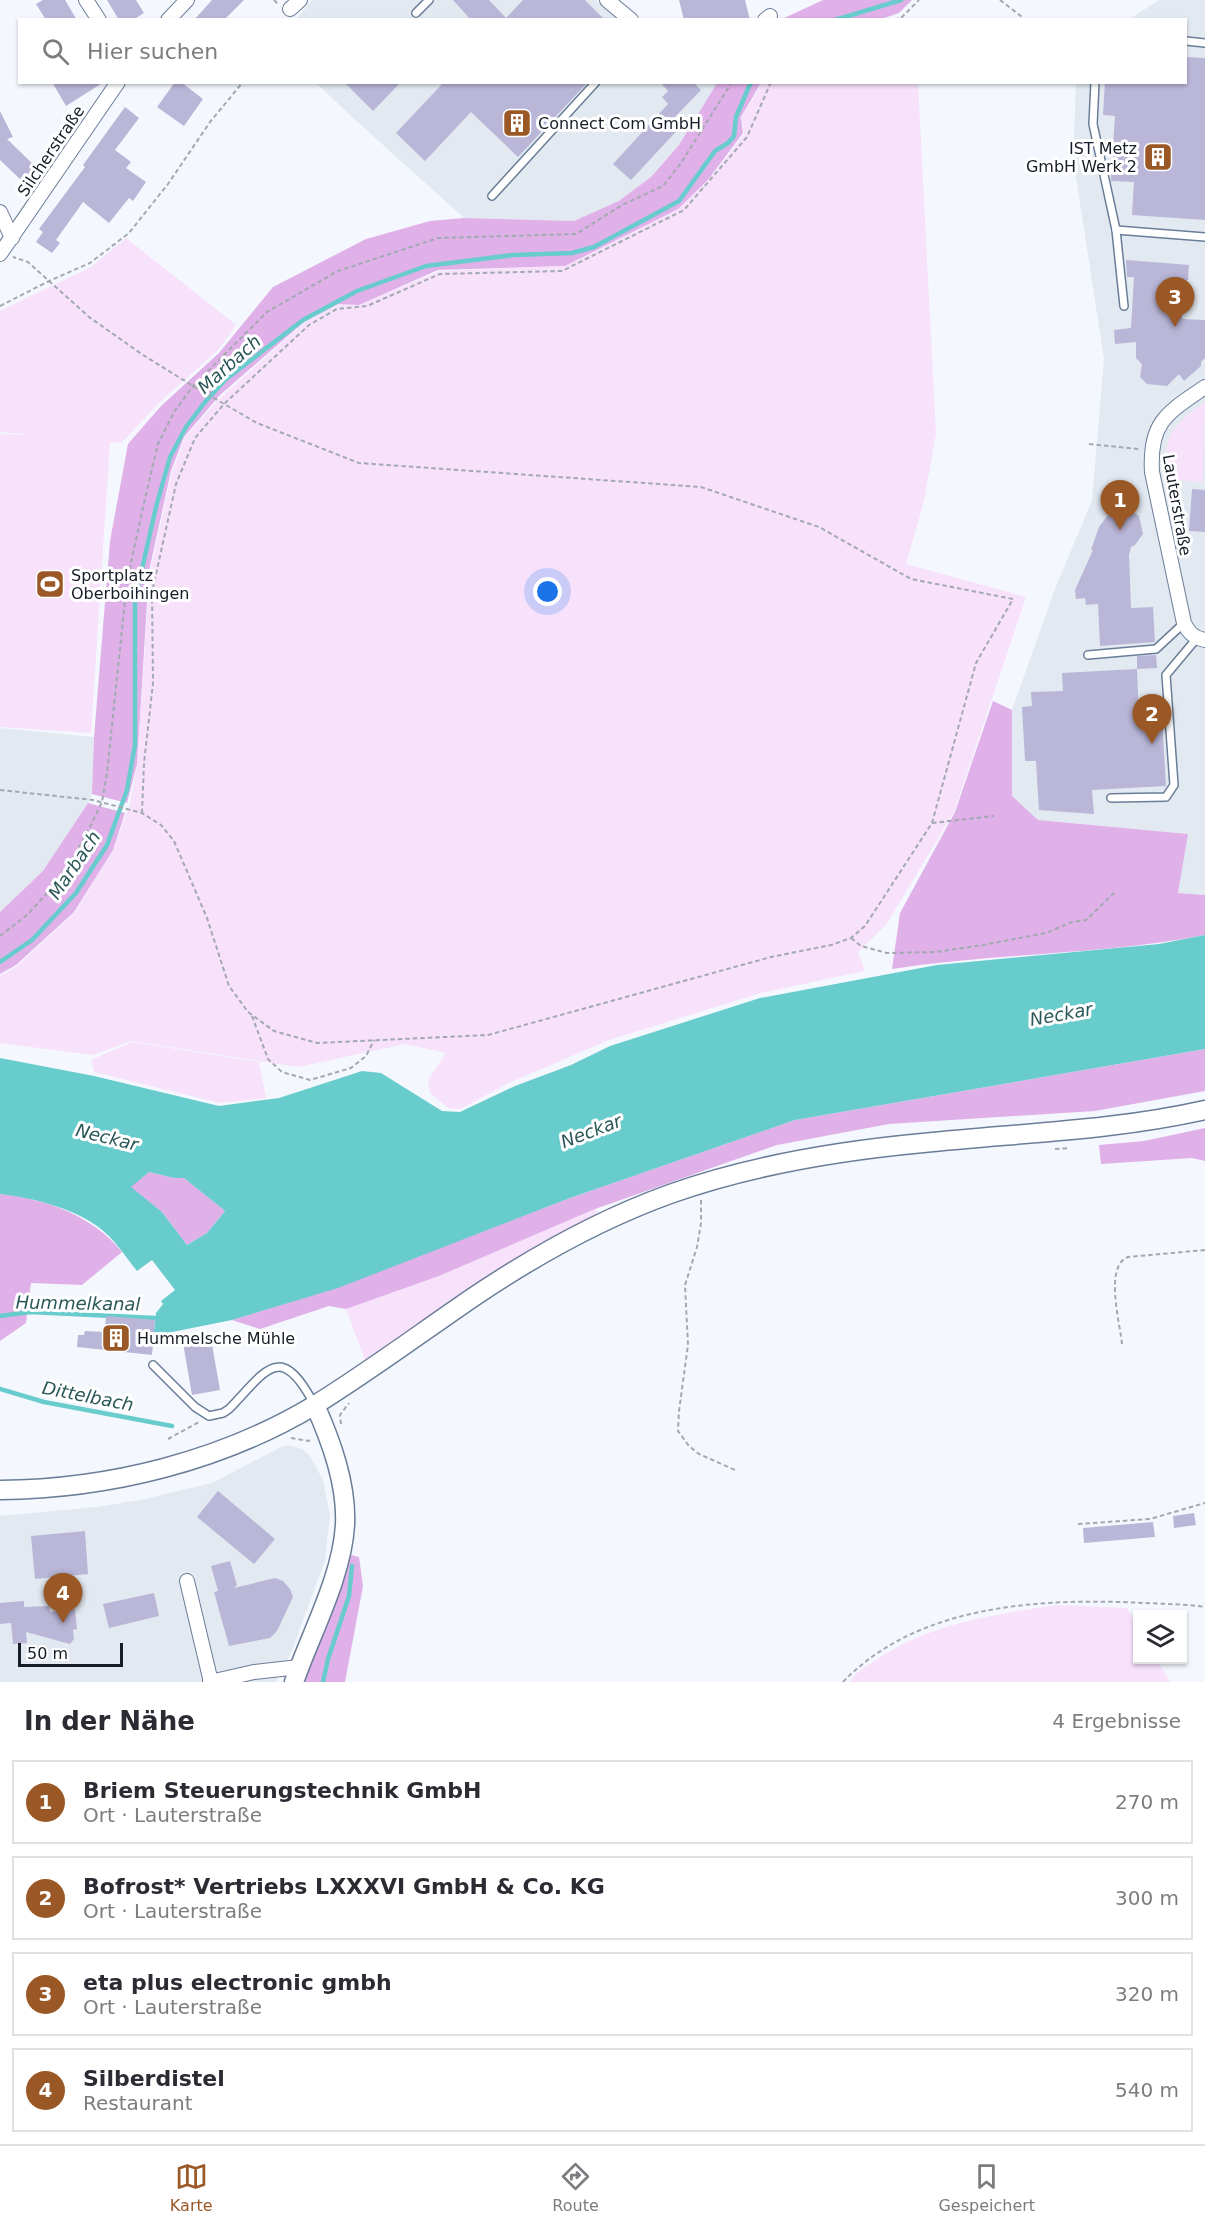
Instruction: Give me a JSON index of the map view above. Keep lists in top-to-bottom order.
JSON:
{
  "streets": {
    "street": ["Silcherstraße", "Lauterstraße"]
  },
  "water": [
    "Marbach",
    "Neckar",
    "Hummelkanal",
    "Dittelbach"
  ],
  "places": {
    "building": ["Connect Com GmbH", "IST Metz GmbH Werk 2", "Hummelsche Mühle"],
    "sports": ["Sportplatz Oberboihingen"]
  },
  "scale_bar": "50 m",
  "page": {
    "search": "Hier suchen",
    "pins": [
      "3",
      "1",
      "2",
      "4"
    ],
    "scale": "50 m",
    "heading": ["In der Nähe", "4 Ergebnisse"],
    "list": [
      {
        "mark": "1",
        "name": "Briem Steuerungstechnik GmbH",
        "note": "Ort · Lauterstraße",
        "value": "270 m"
      },
      {
        "mark": "2",
        "name": "Bofrost* Vertriebs LXXXVI GmbH & Co. KG",
        "note": "Ort · Lauterstraße",
        "value": "300 m"
      },
      {
        "mark": "3",
        "name": "eta plus electronic gmbh",
        "note": "Ort · Lauterstraße",
        "value": "320 m"
      },
      {
        "mark": "4",
        "name": "Silberdistel",
        "note": "Restaurant",
        "value": "540 m"
      }
    ],
    "nav": ["Karte", "Route", "Gespeichert"]
  }
}
